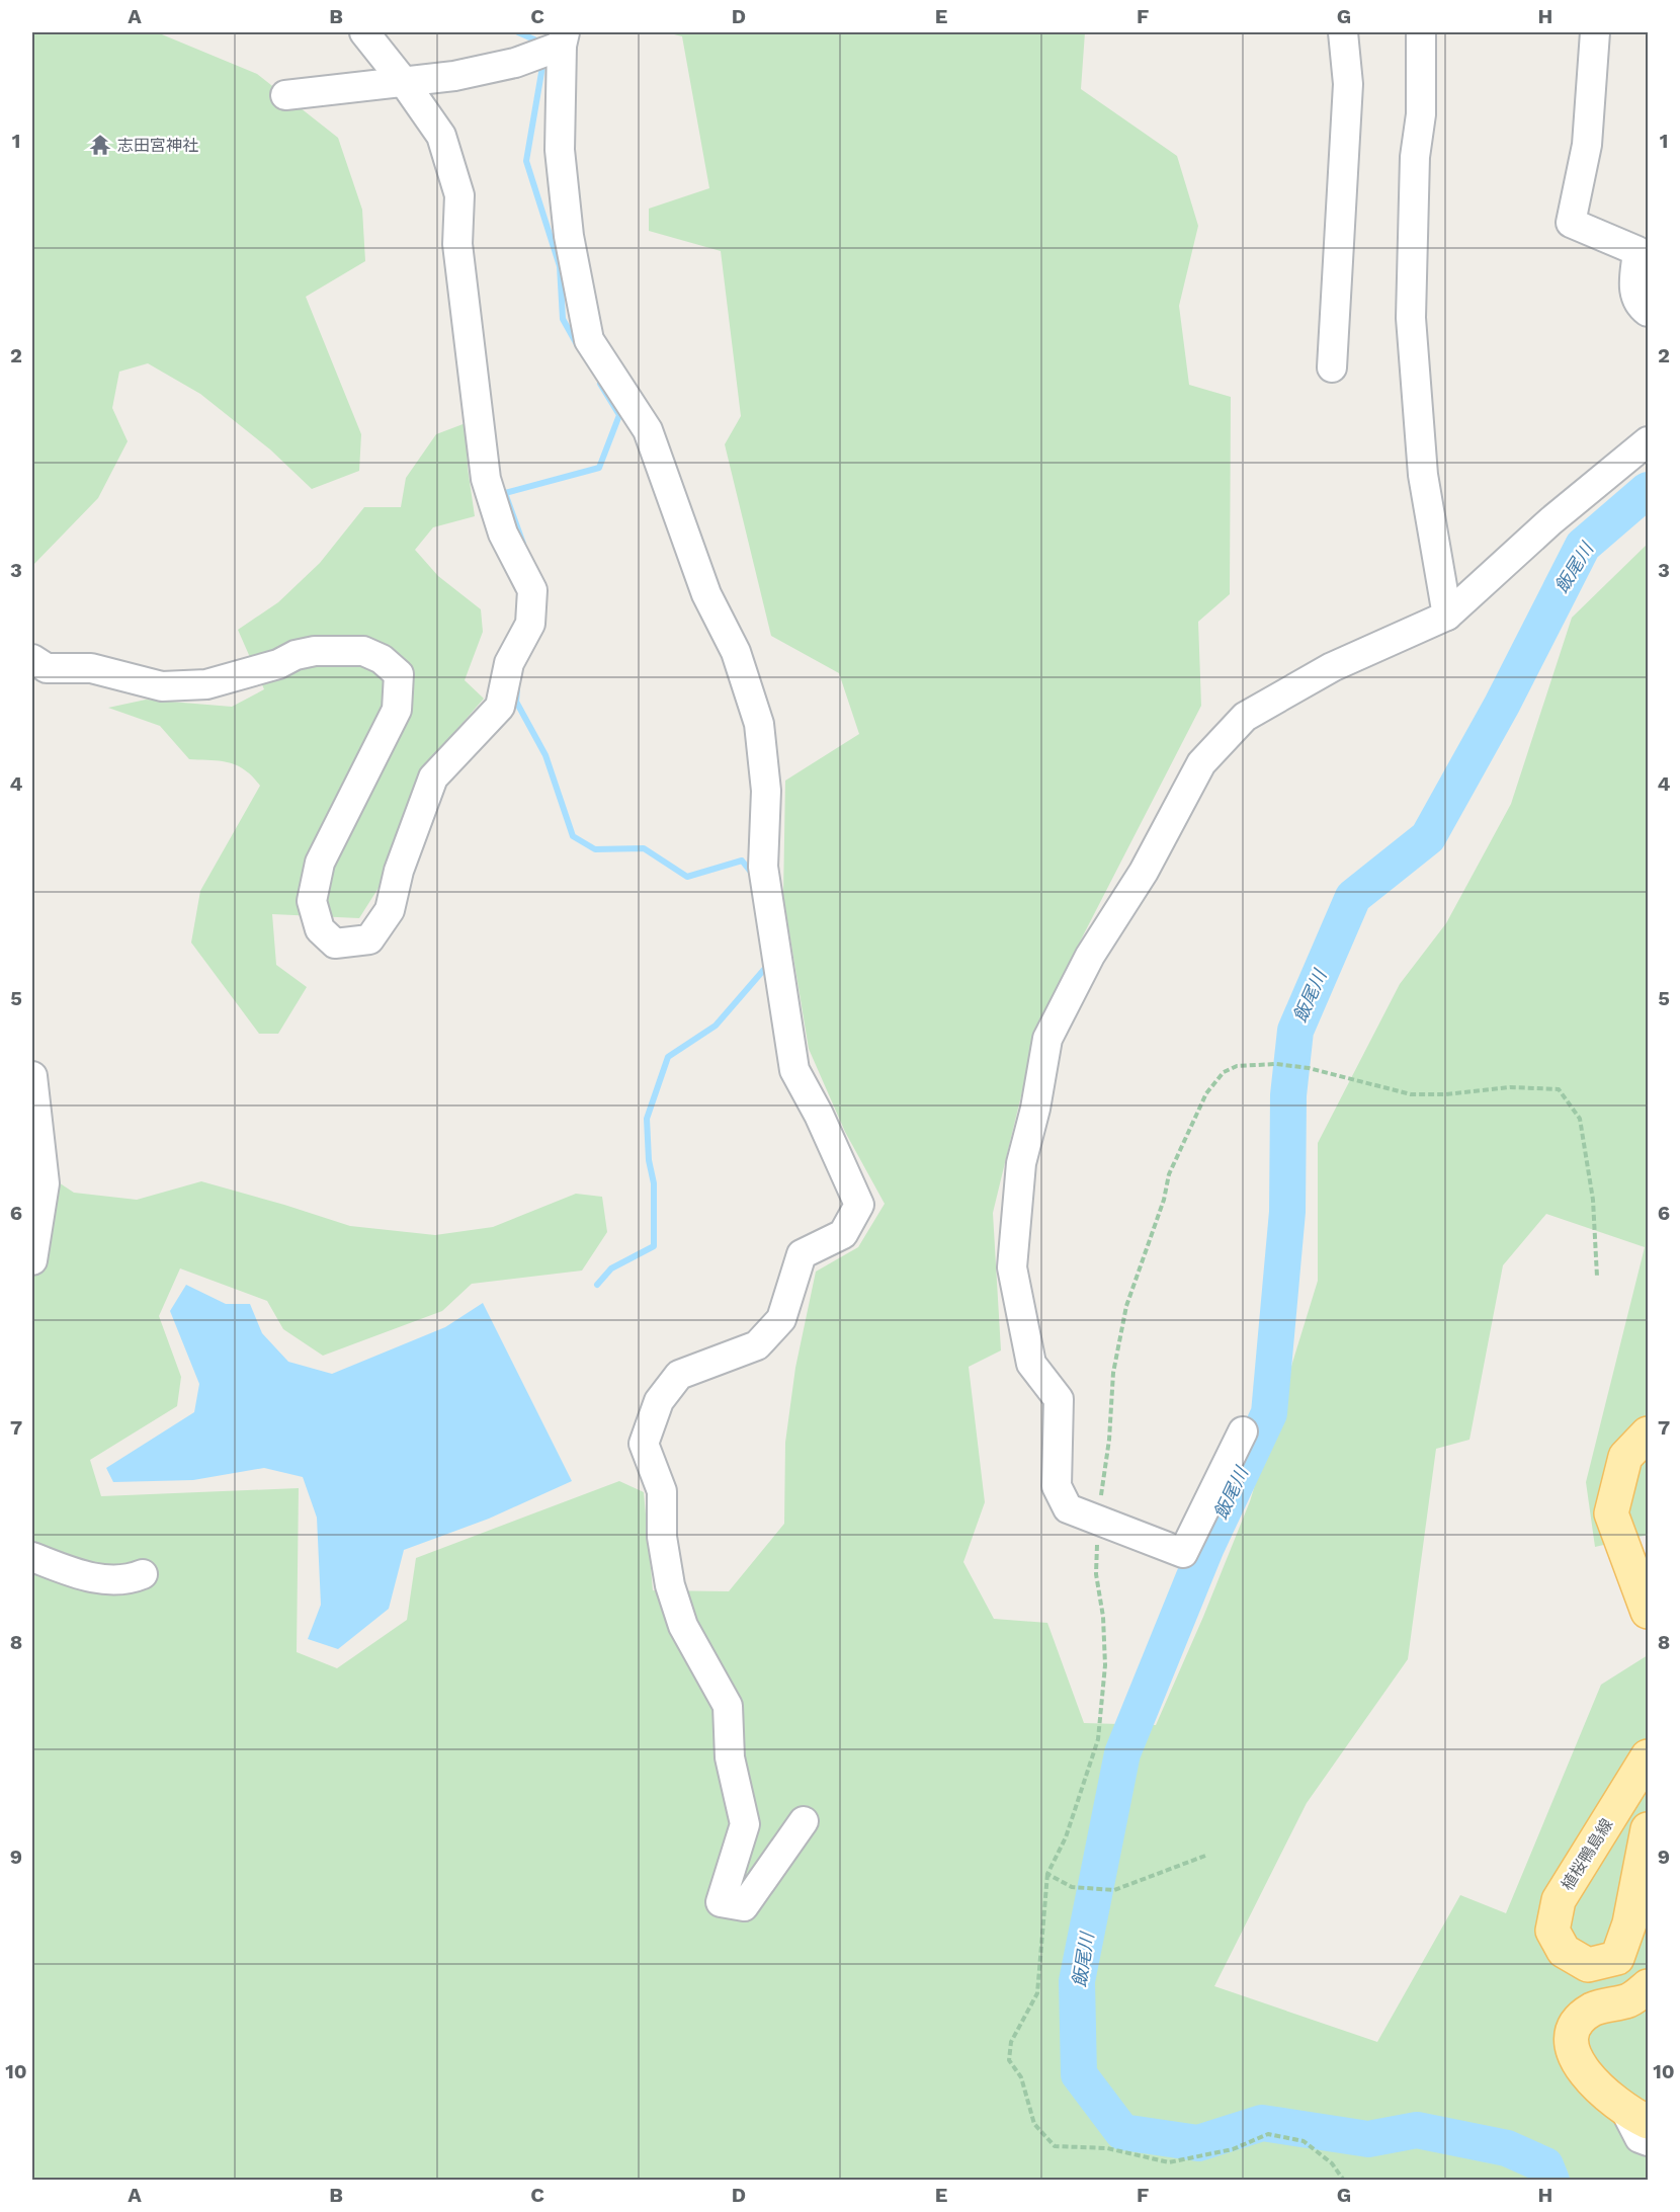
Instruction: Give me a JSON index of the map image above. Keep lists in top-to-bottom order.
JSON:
{
  "streets": {
    "main road": ["植桜鴨島線"]
  },
  "water": ["飯尾川"],
  "places": {
    "temple": ["志田宮神社"]
  },
  "grid": {
    "columns": [
      "A",
      "B",
      "C",
      "D",
      "E",
      "F",
      "G",
      "H"
    ],
    "rows": [
      "1",
      "2",
      "3",
      "4",
      "5",
      "6",
      "7",
      "8",
      "9",
      "10"
    ]
  }
}
